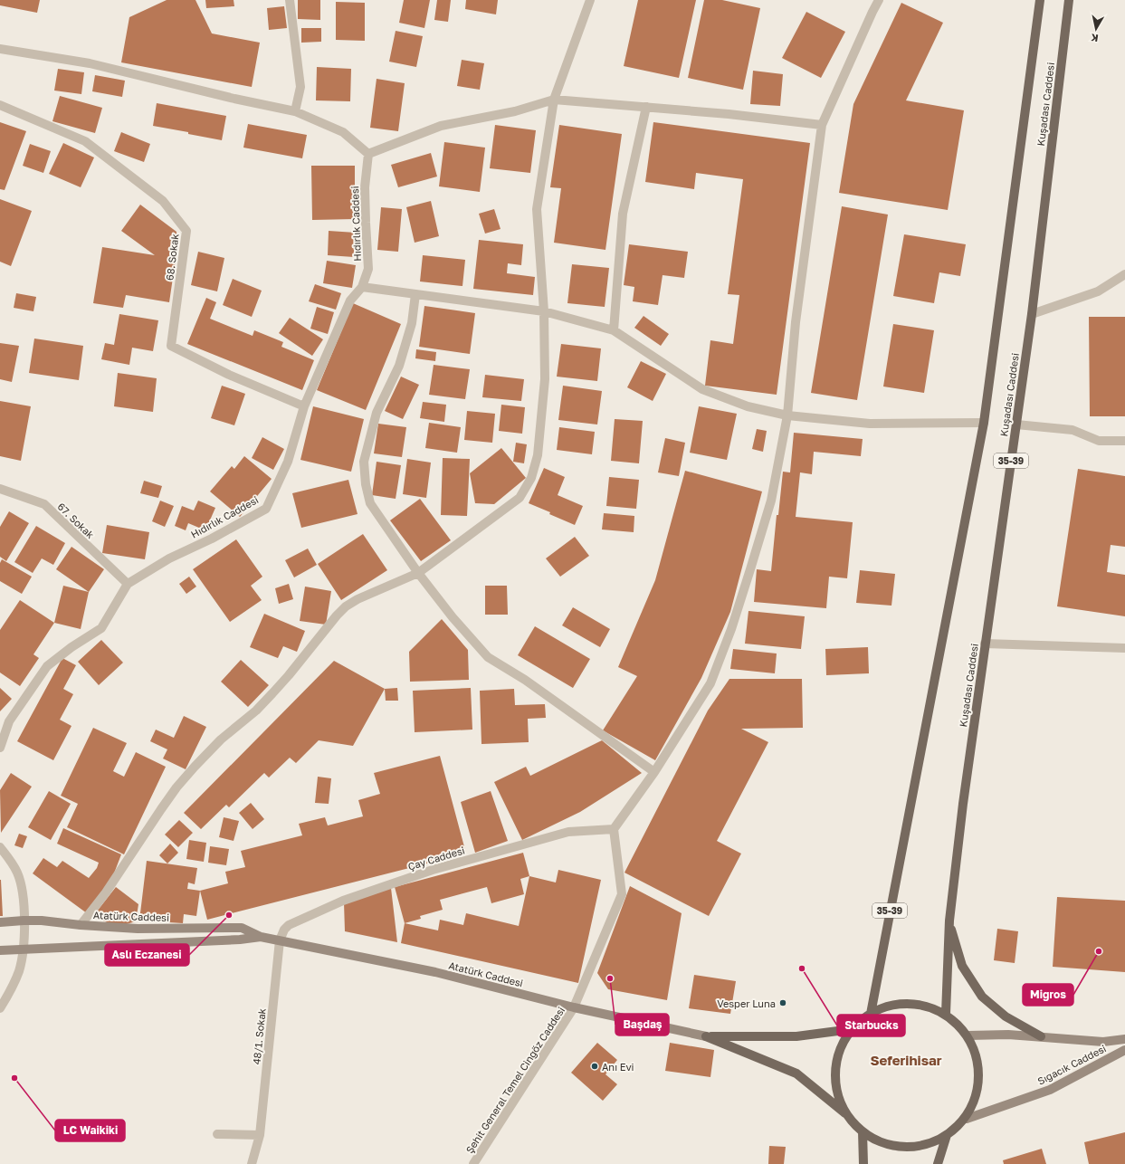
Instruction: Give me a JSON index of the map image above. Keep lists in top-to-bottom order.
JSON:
{
  "streets": {
    "main road": ["Kuşadası Caddesi", "35-39"],
    "street": [
      "Hıdırlık Caddesi",
      "68. Sokak",
      "67. Sokak",
      "Çay Caddesi",
      "Atatürk Caddesi",
      "48/1. Sokak",
      "Sığacık Caddesi",
      "Şehit General Temel Cingöz Caddesi"
    ]
  },
  "crossings": [
    ["Kuşadası Caddesi", "35-39"],
    ["Hıdırlık Caddesi", "68. Sokak"],
    ["Hıdırlık Caddesi", "67. Sokak"],
    ["Çay Caddesi", "Atatürk Caddesi"],
    ["Çay Caddesi", "48/1. Sokak"],
    ["Çay Caddesi", "Şehit General Temel Cingöz Caddesi"],
    ["Atatürk Caddesi", "48/1. Sokak"],
    ["Atatürk Caddesi", "Şehit General Temel Cingöz Caddesi"]
  ],
  "districts": ["Seferihisar"],
  "places": [
    "Aslı Eczanesi",
    "Migros",
    "Starbucks",
    "Başdaş",
    "Vesper Luna",
    "Anı Evi",
    "LC Waikiki"
  ],
  "north": "bottom"
}
